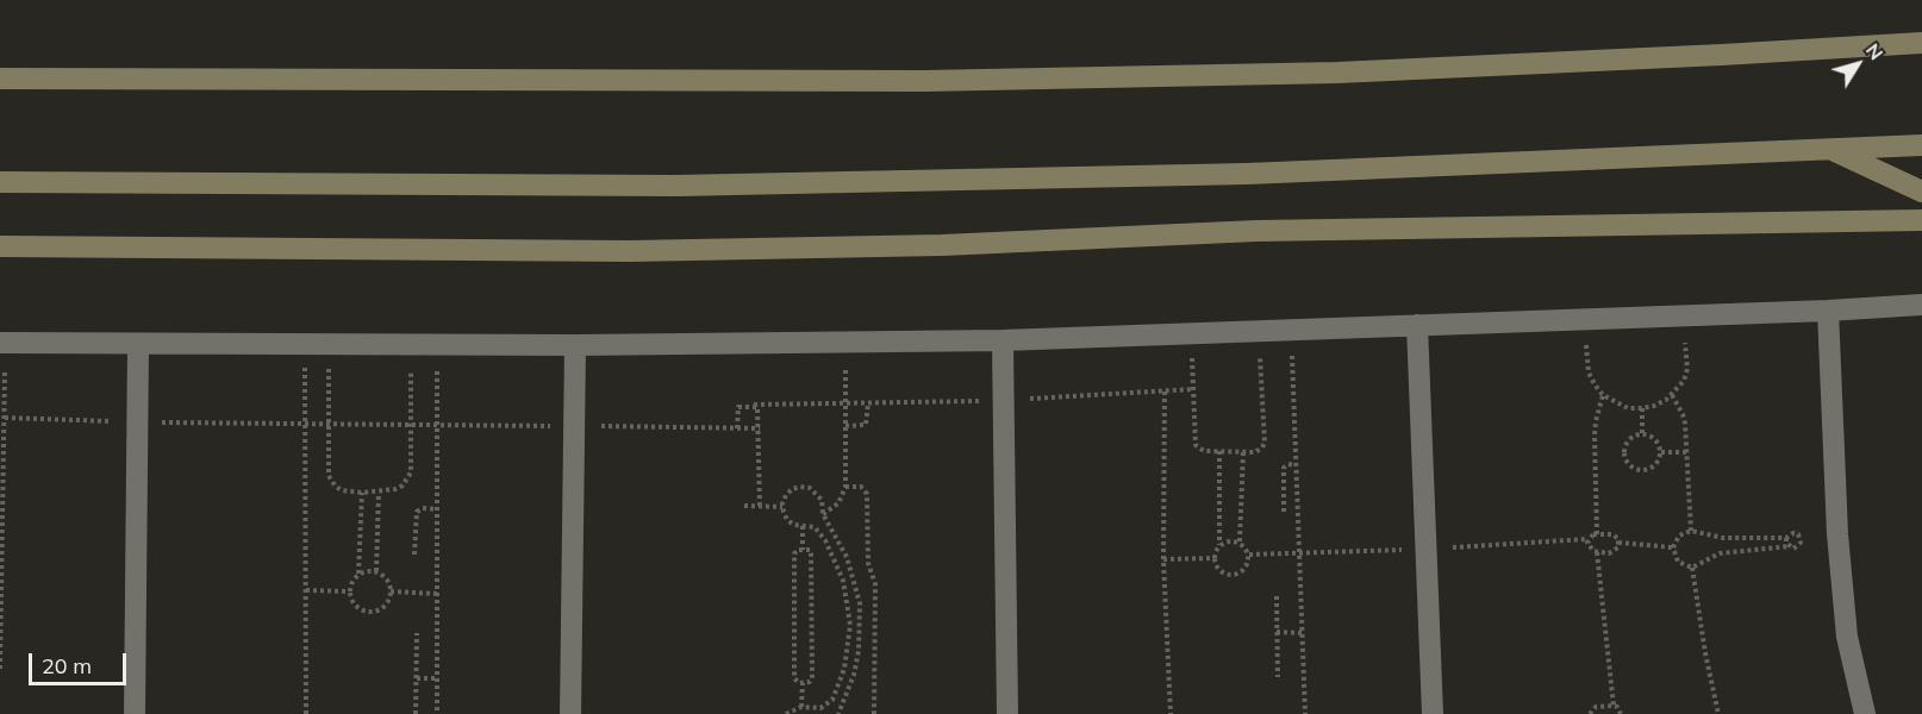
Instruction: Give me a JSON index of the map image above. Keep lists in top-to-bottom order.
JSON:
{
  "scale_bar": "20 m",
  "north": "top right"
}
